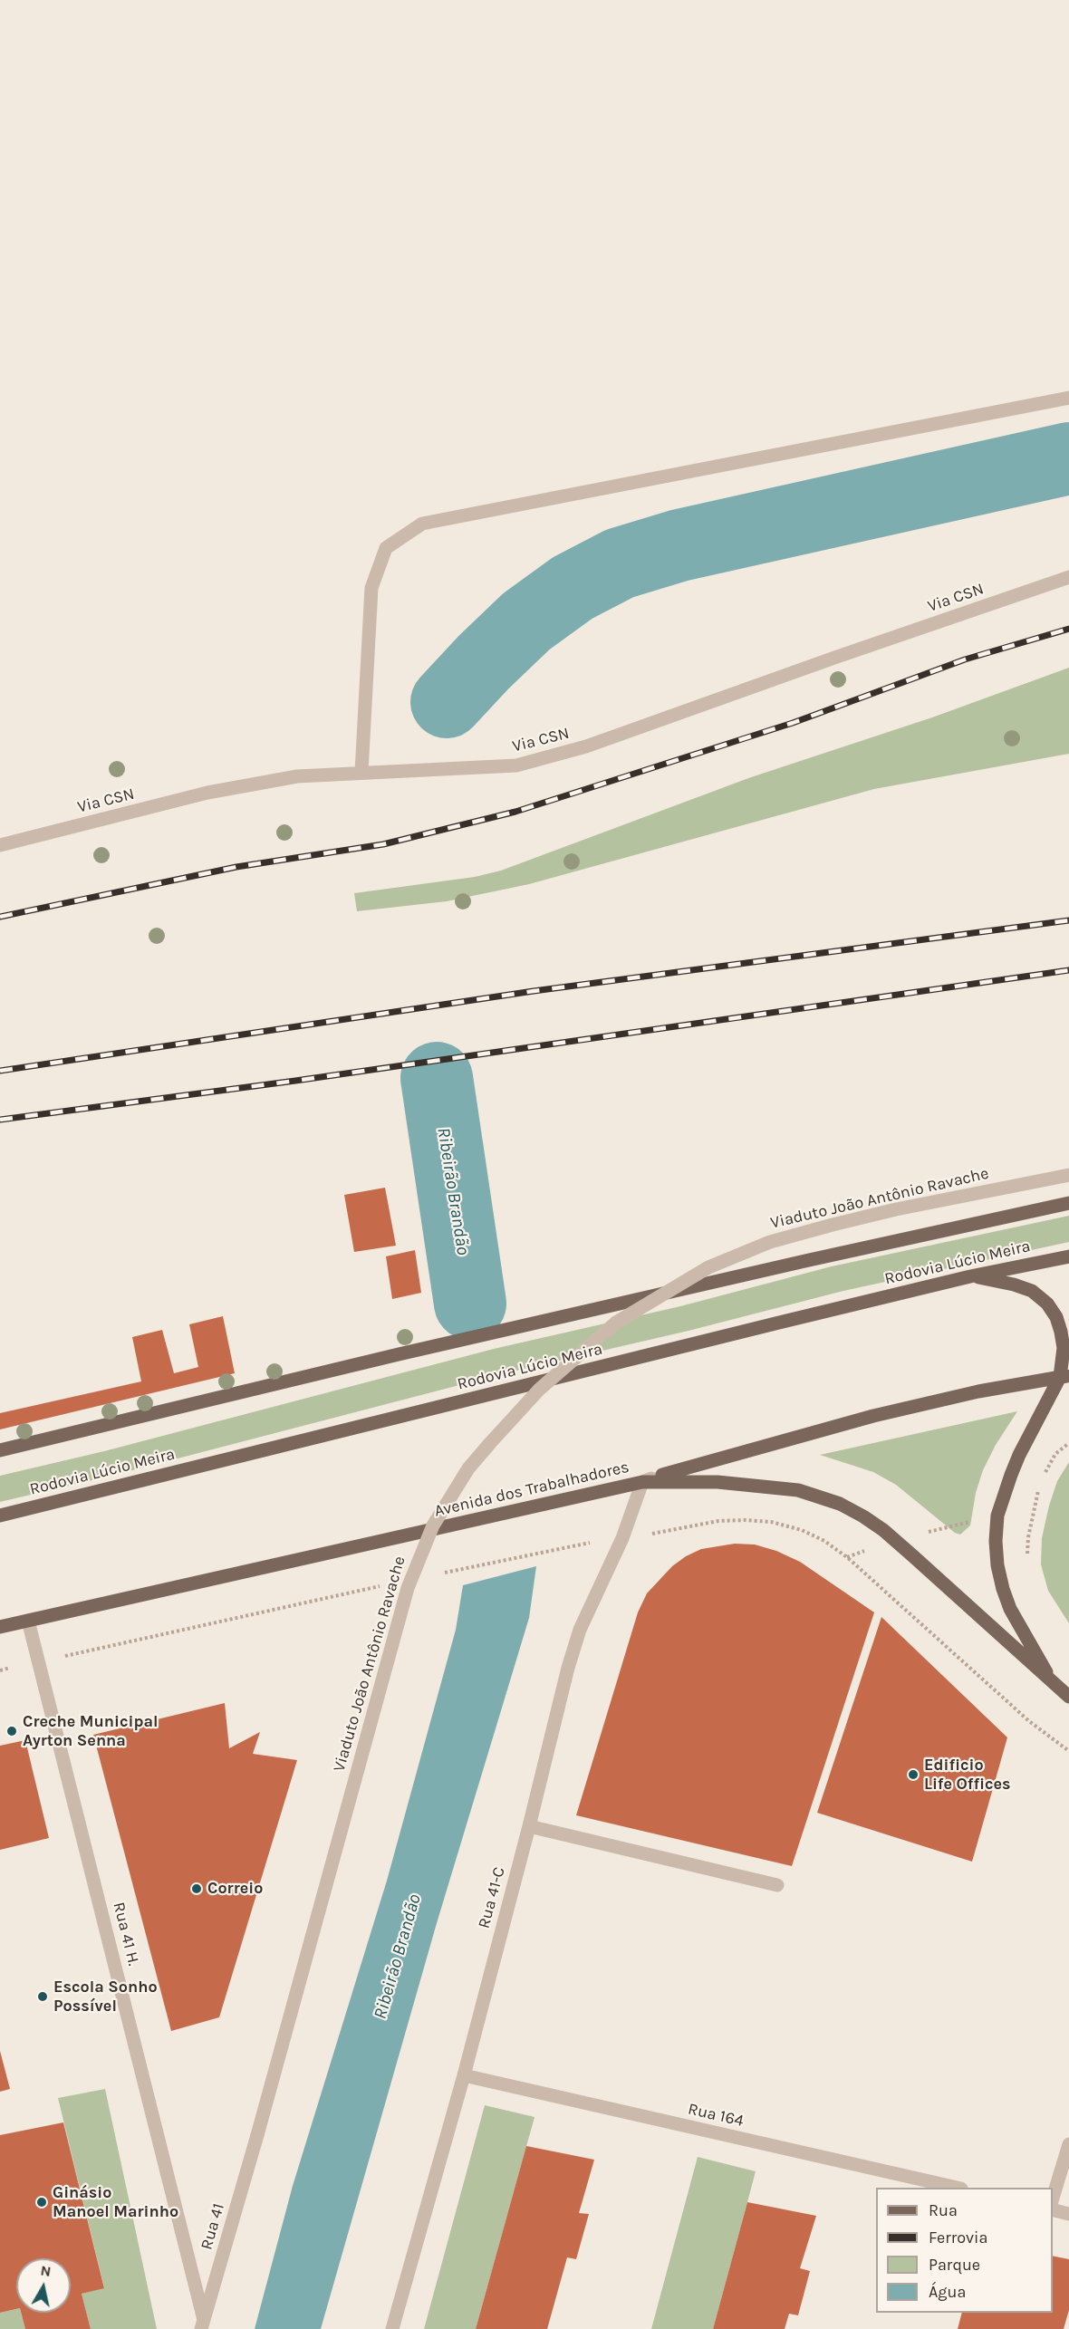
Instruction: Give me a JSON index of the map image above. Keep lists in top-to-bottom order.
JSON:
{
  "streets": {
    "main road": ["Rodovia Lúcio Meira", "Avenida dos Trabalhadores"],
    "street": [
      "Via CSN",
      "Viaduto João Antônio Ravache",
      "Rua 41-C",
      "Rua 41 H.",
      "Rua 164",
      "Rua 41"
    ]
  },
  "crossings": [
    ["Viaduto João Antônio Ravache", "Rua 41"],
    ["Avenida dos Trabalhadores", "Rua 41-C"],
    ["Avenida dos Trabalhadores", "Rua 41 H."],
    ["Rua 41-C", "Rua 164"],
    ["Rua 41 H.", "Rua 41"]
  ],
  "water": ["Ribeirão Brandão"],
  "places": [
    "Creche Municipal Ayrton Senna",
    "Edificio Life Offices",
    "Correio",
    "Escola Sonho Possível",
    "Ginásio Manoel Marinho"
  ],
  "legend": [
    "Rua",
    "Ferrovia",
    "Parque",
    "Água"
  ],
  "north": "top"
}
